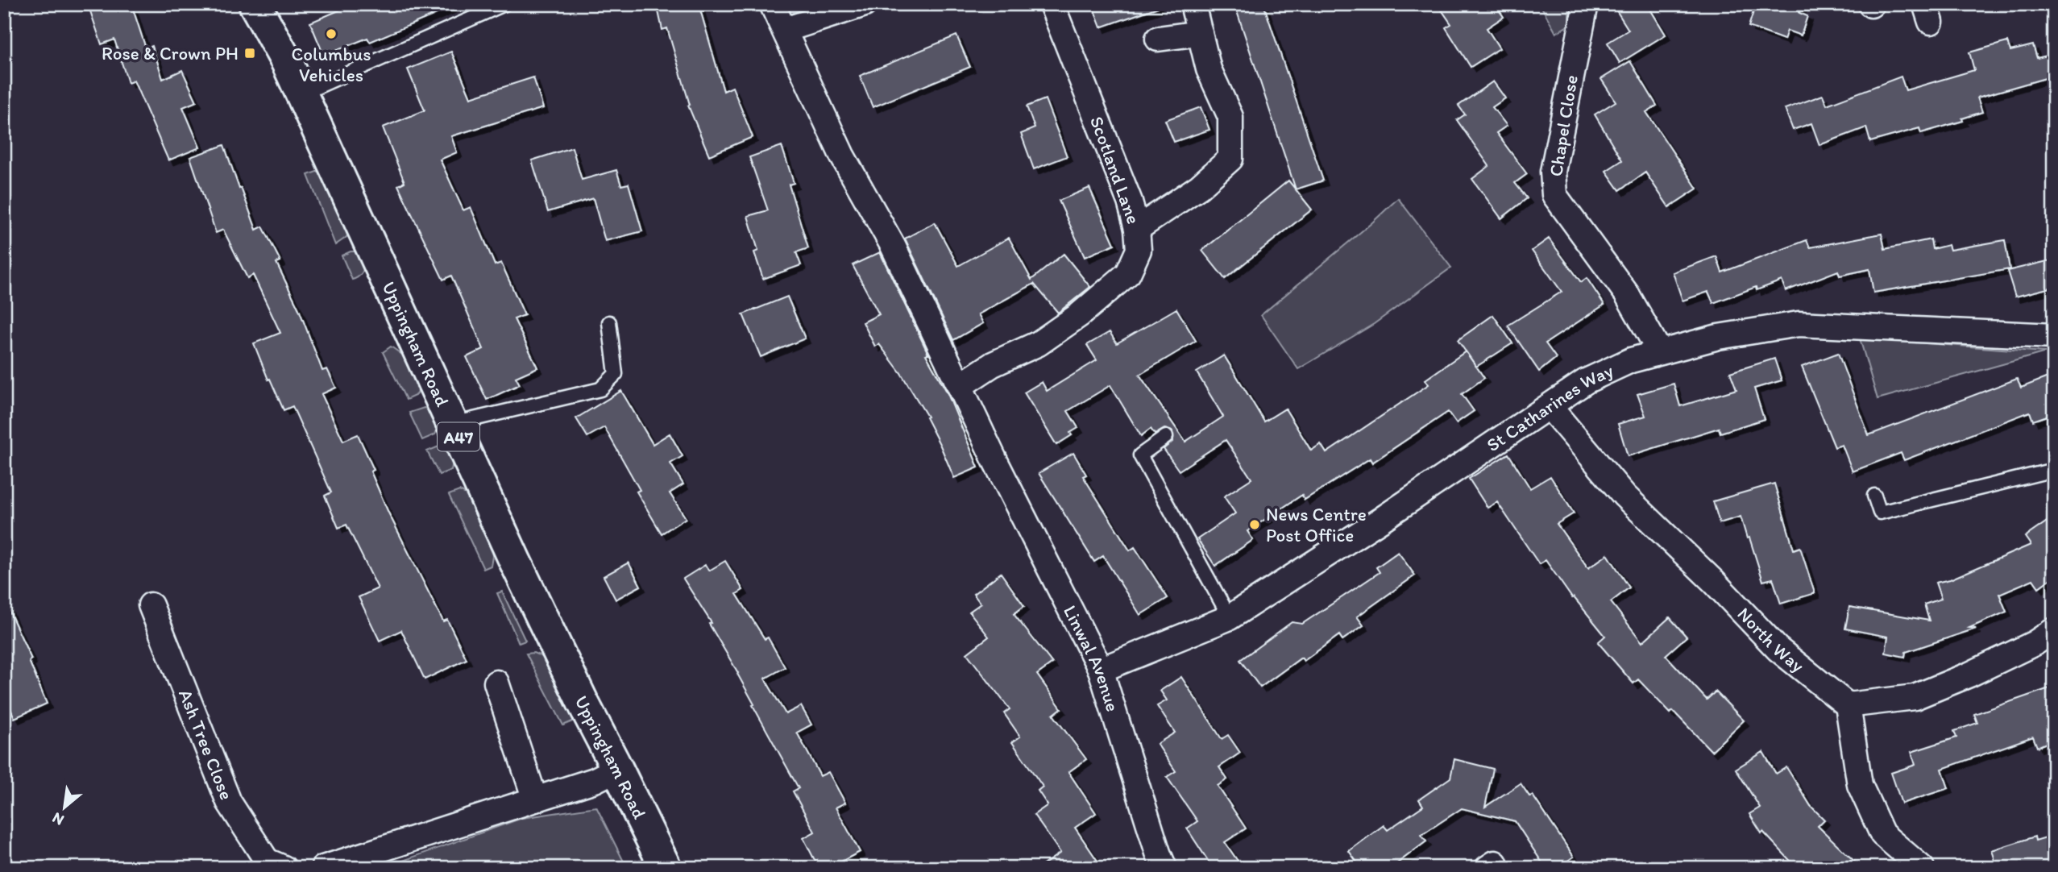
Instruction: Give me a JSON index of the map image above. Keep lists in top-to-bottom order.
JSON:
{
  "streets": {
    "highway": ["Uppingham Road", "A47"],
    "street": [
      "Chapel Close",
      "Scotland Lane",
      "St Catharines Way",
      "North Way",
      "Linwal Avenue",
      "Ash Tree Close"
    ]
  },
  "crossings": [
    ["Chapel Close", "St Catharines Way"],
    ["Scotland Lane", "Linwal Avenue"],
    ["St Catharines Way", "North Way"],
    ["St Catharines Way", "Linwal Avenue"]
  ],
  "places": {
    "other": ["Columbus Vehicles", "News Centre Post Office"],
    "transit": ["Rose & Crown PH"]
  },
  "north": "bottom left"
}
